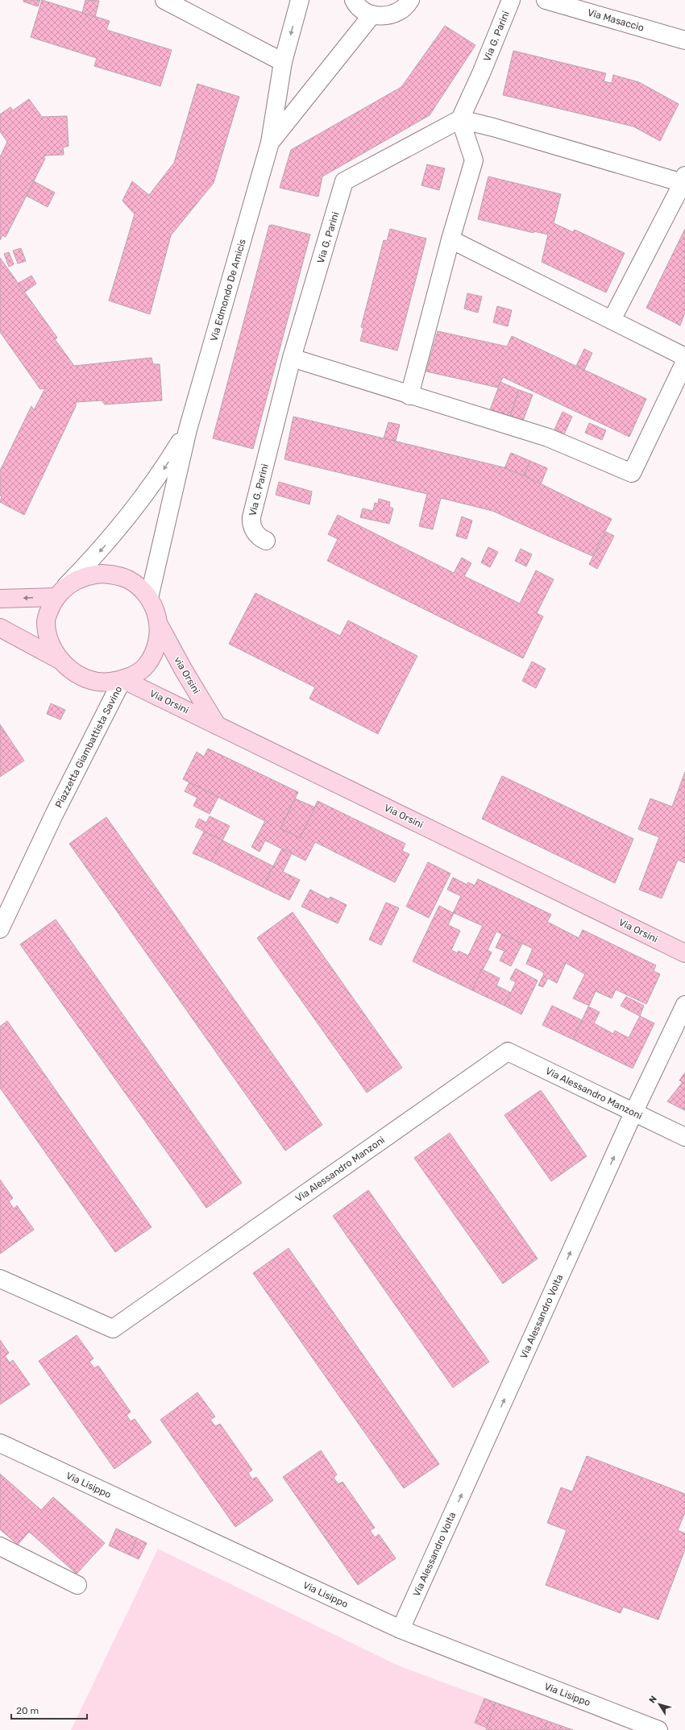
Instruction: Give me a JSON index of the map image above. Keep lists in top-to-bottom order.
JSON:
{
  "streets": {
    "main road": ["via Orsini", "Via Orsini"],
    "street": [
      "Via Masaccio",
      "Via G. Parini",
      "Via Edmondo De Amicis",
      "Piazzetta Giambattista Savino",
      "Via Alessandro Manzoni",
      "Via Alessandro Volta",
      "Via Lisippo"
    ]
  },
  "crossings": [
    ["Via Edmondo De Amicis", "via Orsini"],
    ["Via Edmondo De Amicis", "Via Orsini"],
    ["Via Edmondo De Amicis", "Piazzetta Giambattista Savino"],
    ["via Orsini", "Via Orsini"],
    ["via Orsini", "Piazzetta Giambattista Savino"],
    ["Via Orsini", "Piazzetta Giambattista Savino"],
    ["Via Alessandro Manzoni", "Via Alessandro Volta"],
    ["Via Alessandro Volta", "Via Lisippo"]
  ],
  "one_way": ["Via Alessandro Volta"],
  "scale_bar": "20 m",
  "north": "top left"
}
